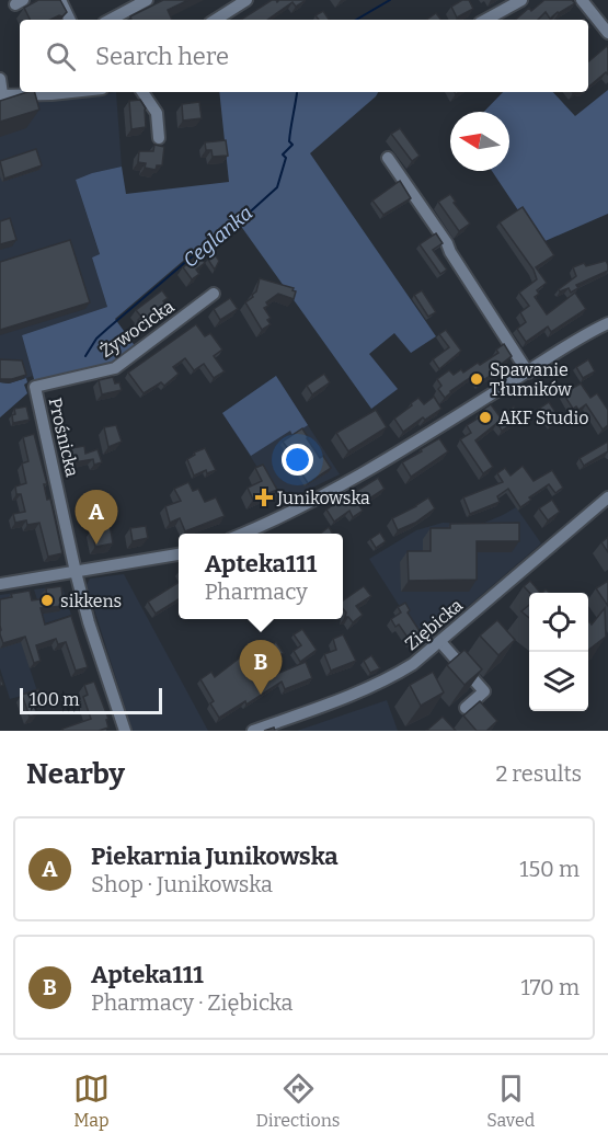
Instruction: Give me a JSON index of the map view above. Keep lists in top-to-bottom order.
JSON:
{
  "streets": {
    "street": ["Żywocicka", "Prośnicka", "Ziębicka"]
  },
  "crossings": [
    ["Żywocicka", "Prośnicka"]
  ],
  "water": ["Ceglanka"],
  "places": {
    "other": ["Spawanie Tłumików", "AKF Studio", "sikkens"],
    "health": ["Junikowska"]
  },
  "scale_bar": "100 m",
  "north": "left",
  "page": {
    "search": "Search here",
    "pins": ["A", "B"],
    "popup": ["Apteka111", "Pharmacy"],
    "scale": "100 m",
    "heading": ["Nearby", "2 results"],
    "list": [
      {
        "mark": "A",
        "name": "Piekarnia Junikowska",
        "note": "Shop · Junikowska",
        "value": "150 m"
      },
      {
        "mark": "B",
        "name": "Apteka111",
        "note": "Pharmacy · Ziębicka",
        "value": "170 m"
      }
    ],
    "nav": ["Map", "Directions", "Saved"]
  }
}
